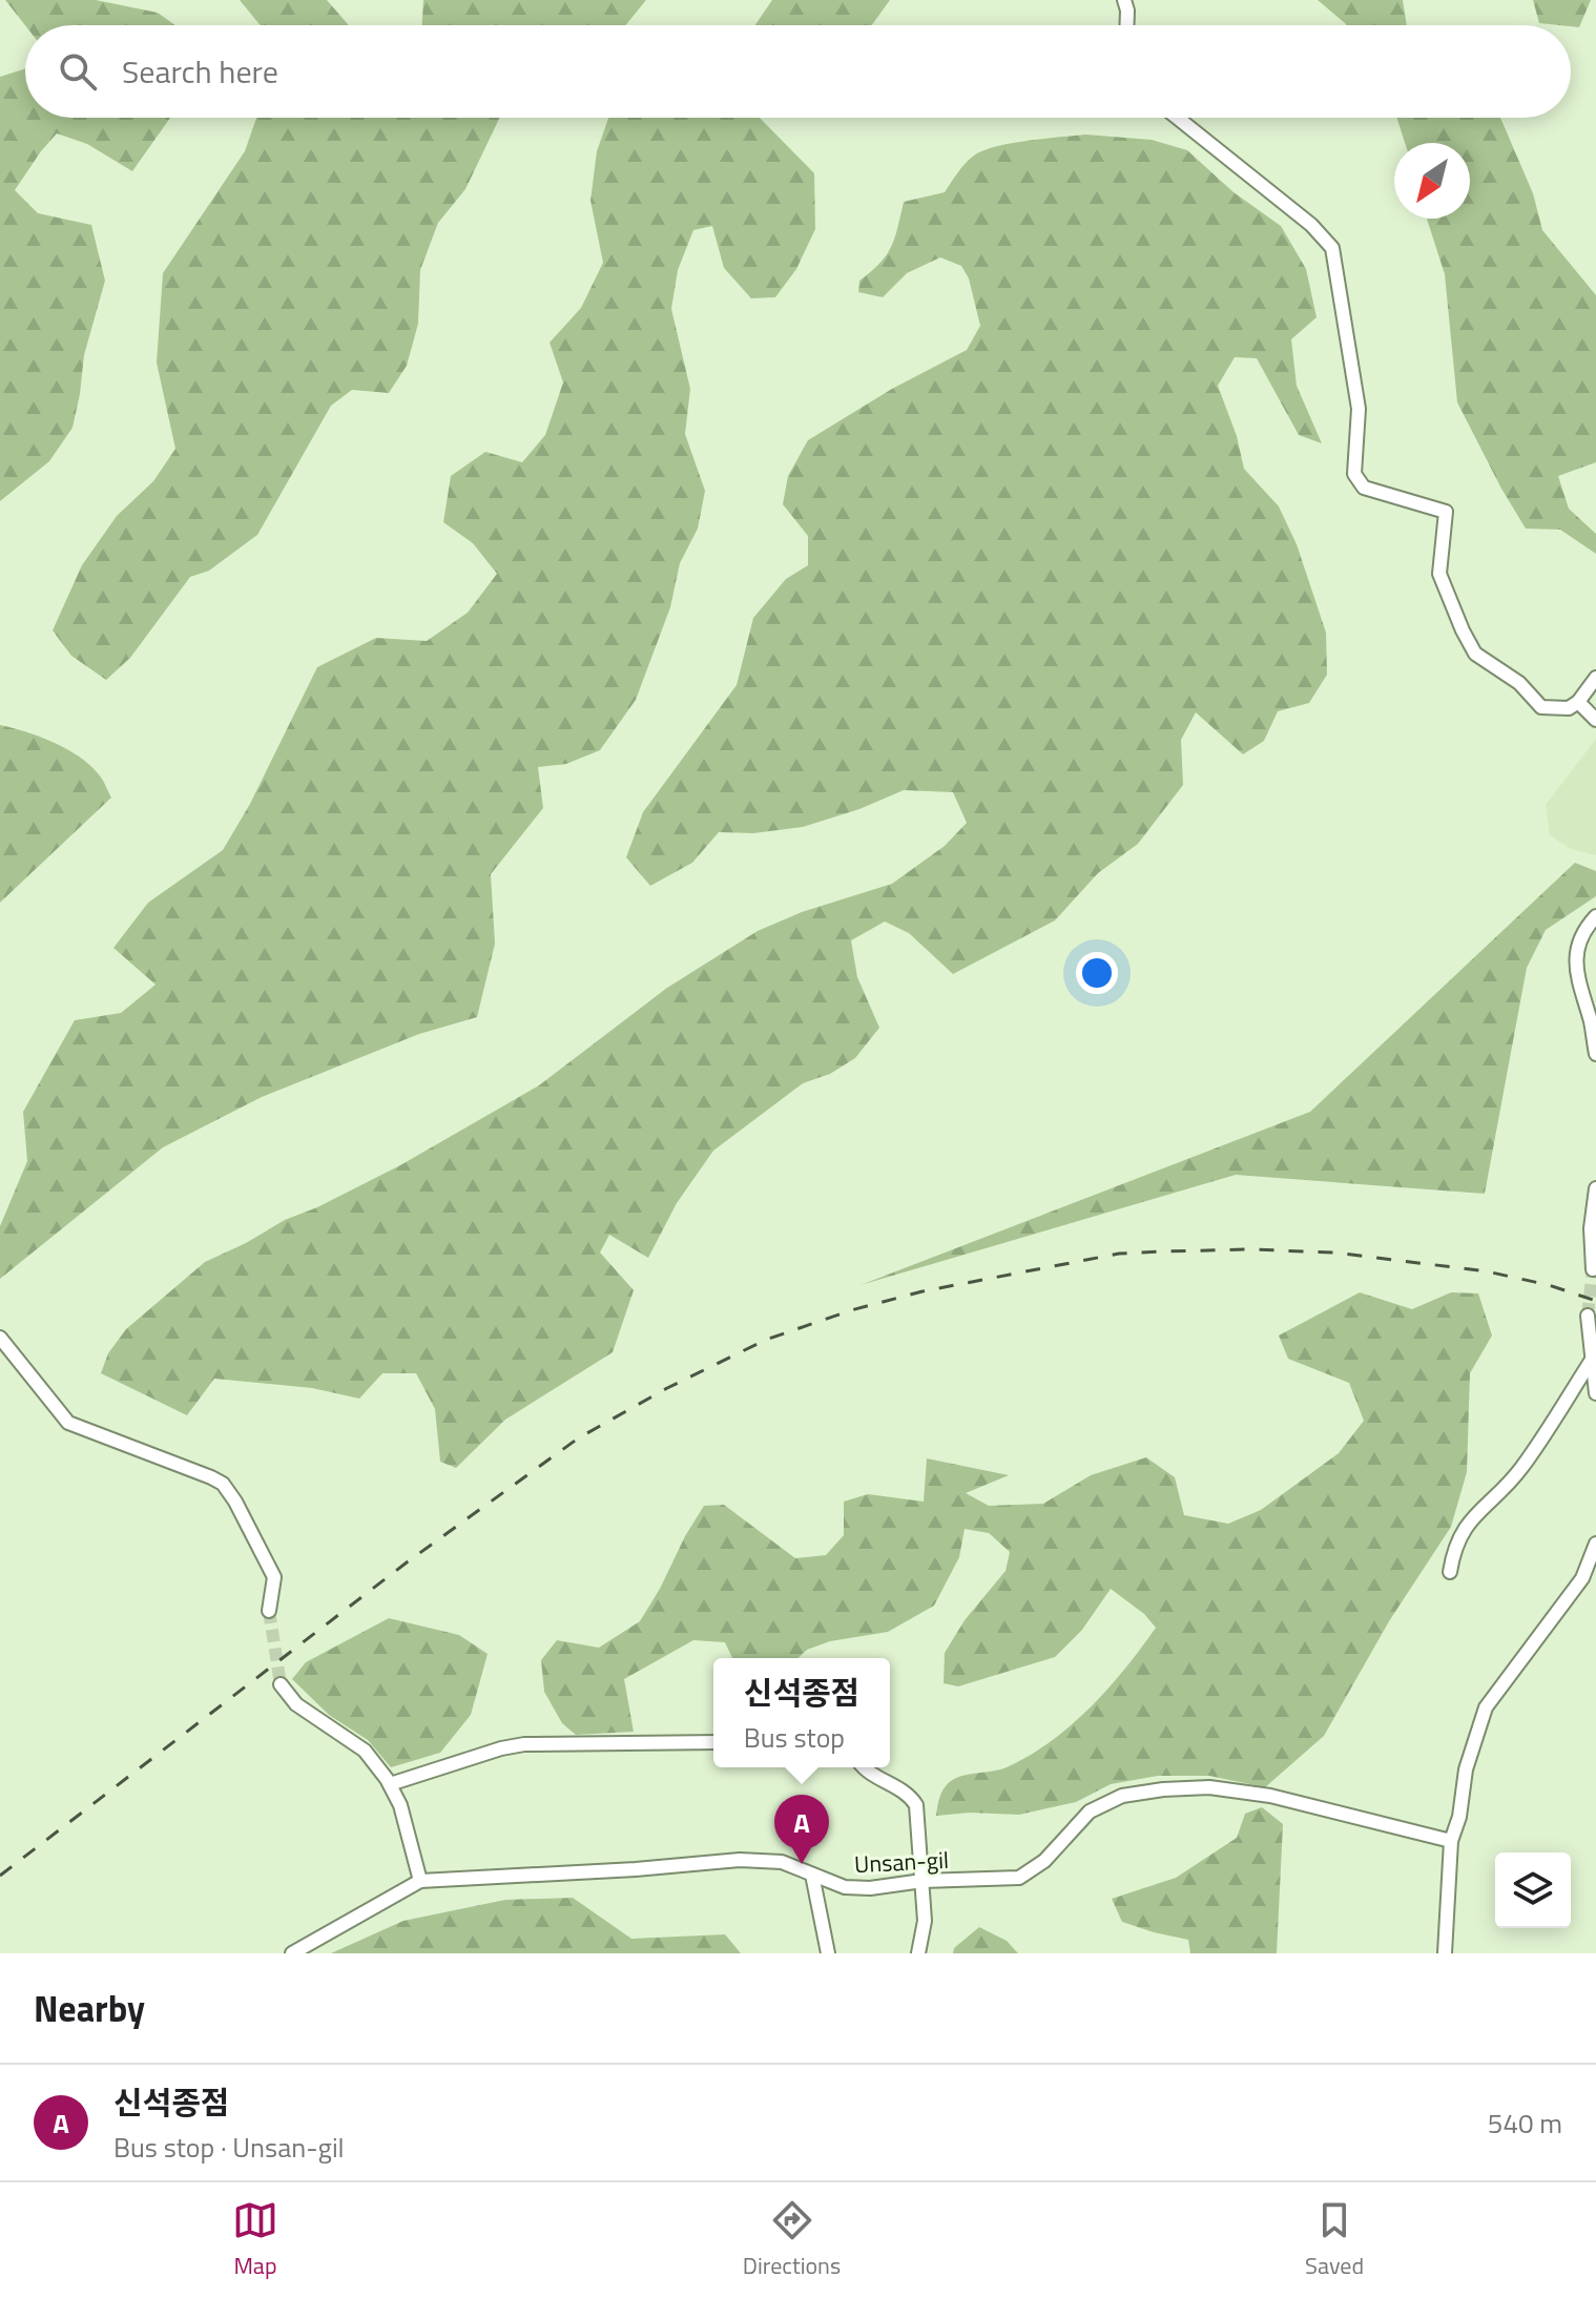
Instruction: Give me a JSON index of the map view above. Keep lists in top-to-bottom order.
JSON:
{
  "streets": {
    "street": ["Unsan-gil"]
  },
  "north": "bottom left",
  "page": {
    "search": "Search here",
    "popup": ["신석종점", "Bus stop"],
    "pins": "A",
    "heading": "Nearby",
    "list": [
      {
        "mark": "A",
        "name": "신석종점",
        "note": "Bus stop · Unsan-gil",
        "value": "540 m"
      }
    ],
    "nav": ["Map", "Directions", "Saved"]
  }
}
